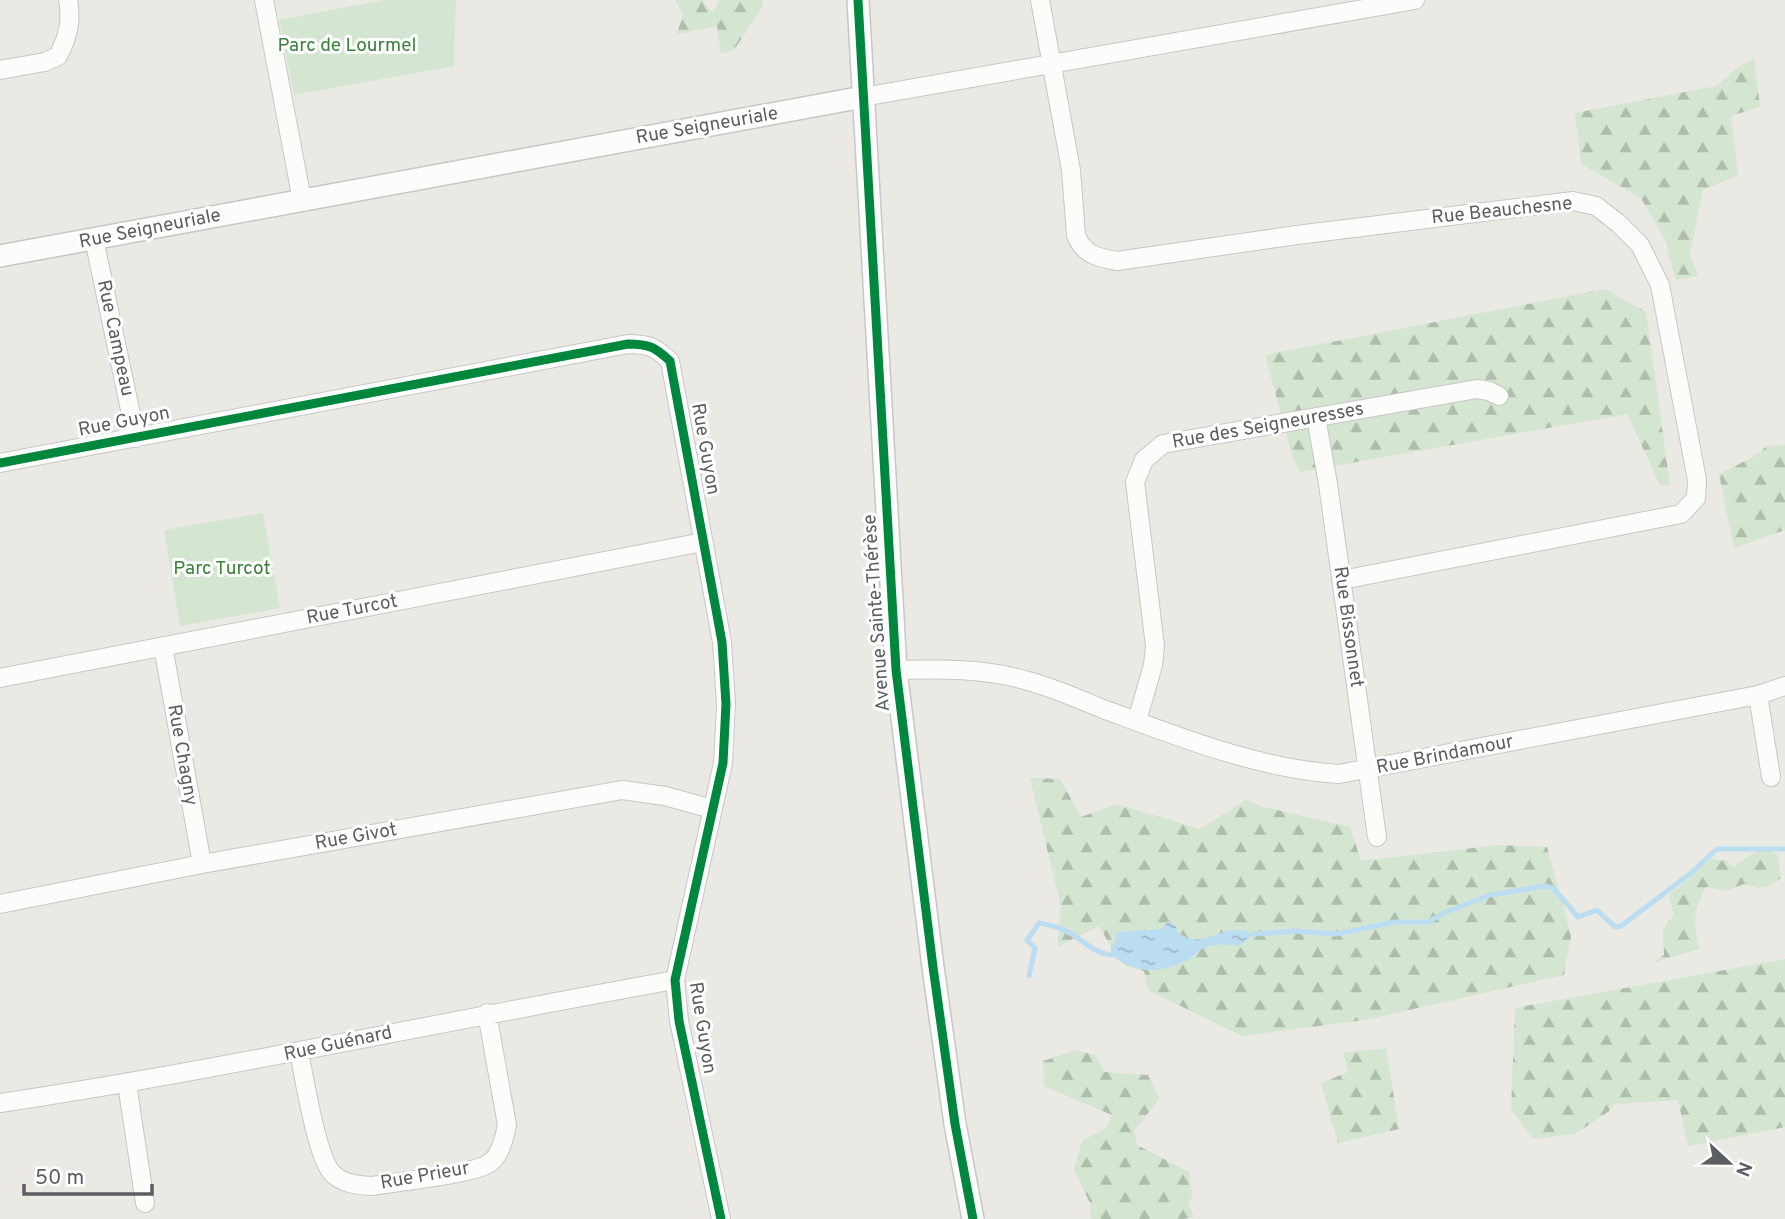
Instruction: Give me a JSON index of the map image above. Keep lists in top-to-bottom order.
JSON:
{
  "streets": {
    "street": [
      "Rue Seigneuriale",
      "Rue Beauchesne",
      "Rue Campeau",
      "Rue Guyon",
      "Rue des Seigneuresses",
      "Rue Turcot",
      "Avenue Sainte-Thérèse",
      "Rue Bissonnet",
      "Rue Chagny",
      "Rue Brindamour",
      "Rue Givot",
      "Rue Guénard",
      "Rue Prieur"
    ]
  },
  "crossings": [
    ["Rue Seigneuriale", "Rue Beauchesne"],
    ["Rue Seigneuriale", "Rue Campeau"],
    ["Rue Seigneuriale", "Avenue Sainte-Thérèse"],
    ["Rue Beauchesne", "Rue Bissonnet"],
    ["Rue Campeau", "Rue Guyon"],
    ["Rue Guyon", "Rue Turcot"],
    ["Rue Guyon", "Rue Givot"],
    ["Rue Guyon", "Rue Guénard"],
    ["Rue des Seigneuresses", "Rue Bissonnet"],
    ["Rue des Seigneuresses", "Rue Brindamour"],
    ["Rue Turcot", "Rue Chagny"],
    ["Avenue Sainte-Thérèse", "Rue Brindamour"],
    ["Rue Bissonnet", "Rue Brindamour"],
    ["Rue Chagny", "Rue Givot"],
    ["Rue Guénard", "Rue Prieur"]
  ],
  "parks": ["Parc de Lourmel", "Parc Turcot"],
  "scale_bar": "50 m",
  "north": "right"
}
